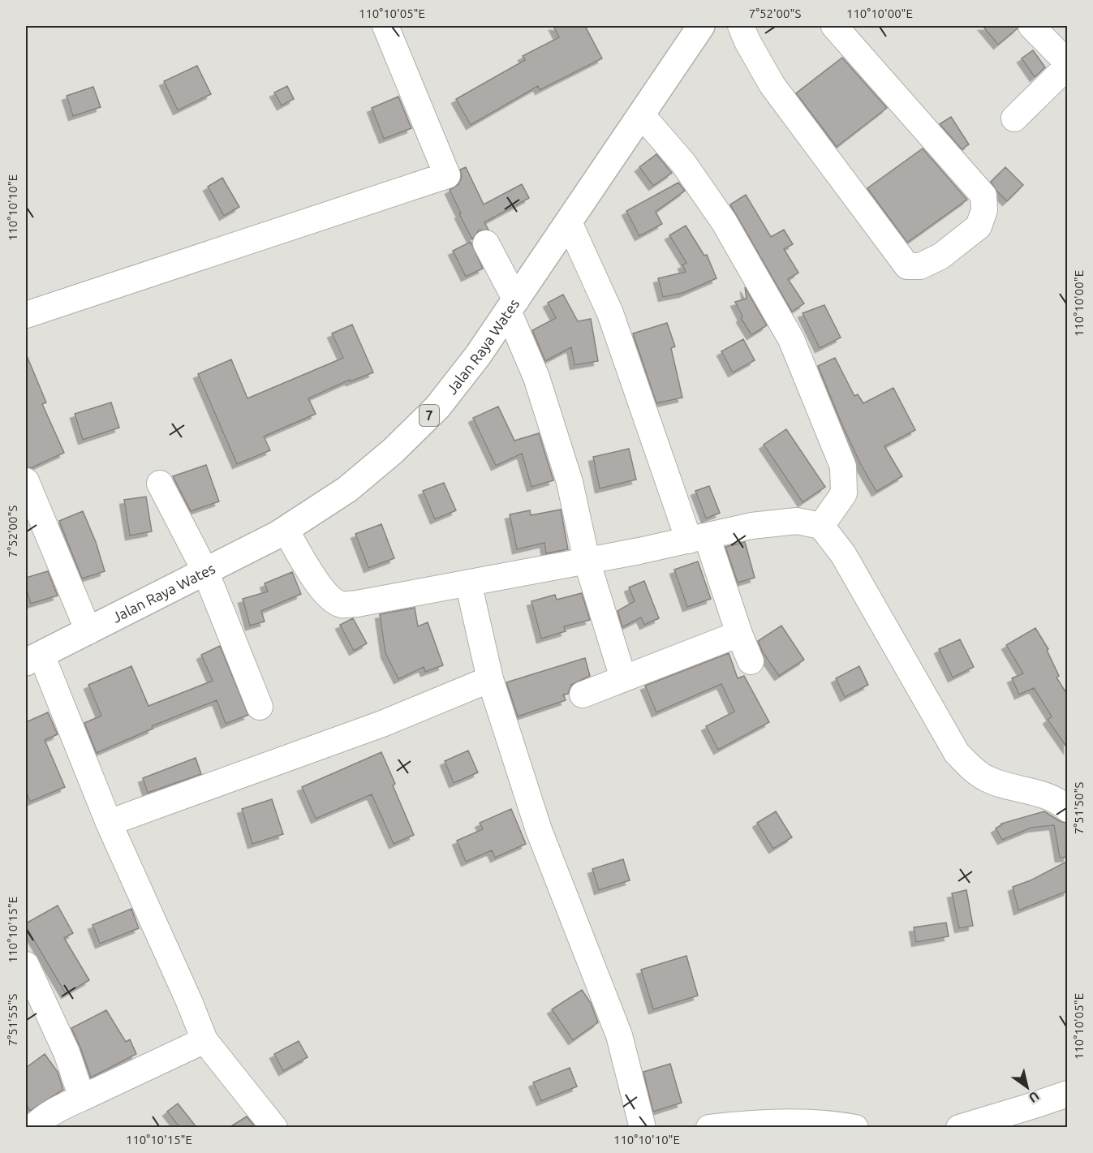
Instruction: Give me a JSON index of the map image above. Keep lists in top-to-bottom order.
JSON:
{
  "streets": {
    "highway": ["Jalan Raya Wates", "7"]
  },
  "north": "bottom right",
  "coordinates": [
    "110°10'05\"E",
    "7°52'00\"S",
    "110°10'00\"E",
    "110°10'10\"E",
    "7°51'50\"S",
    "110°10'15\"E",
    "7°51'55\"S"
  ]
}
